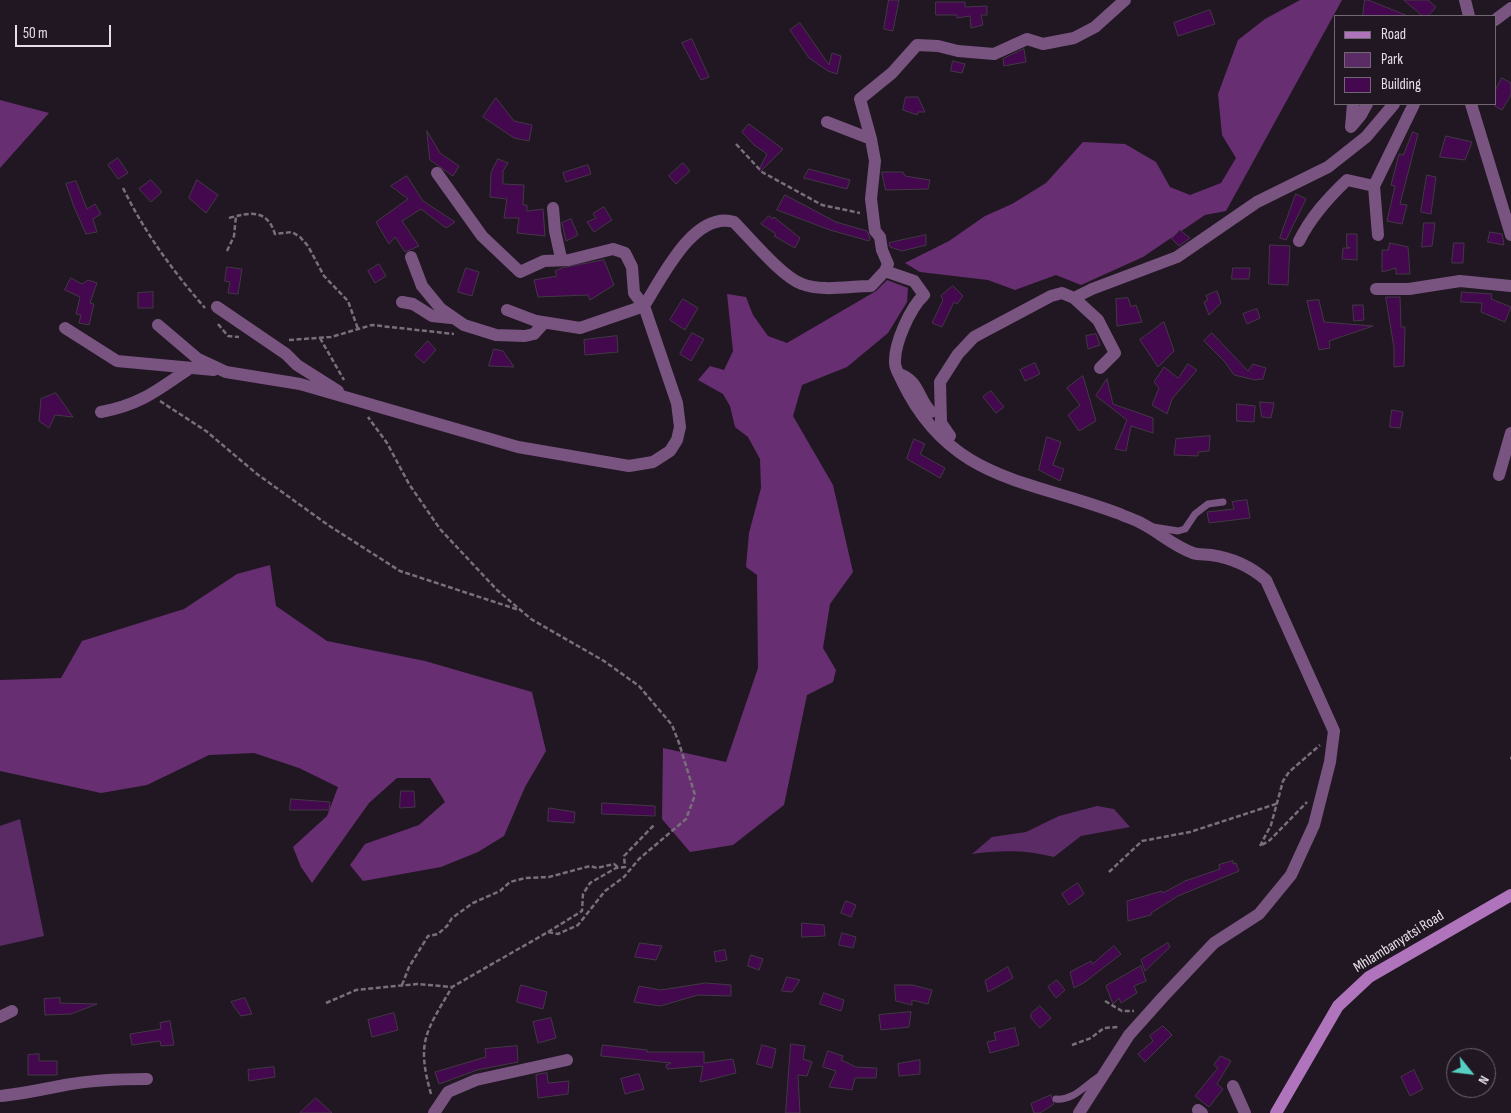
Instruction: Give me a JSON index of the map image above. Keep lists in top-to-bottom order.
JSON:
{
  "streets": {
    "main road": ["Mhlambanyatsi Road"]
  },
  "legend": ["Road", "Park", "Building"],
  "scale_bar": "50 m",
  "north": "bottom right"
}
